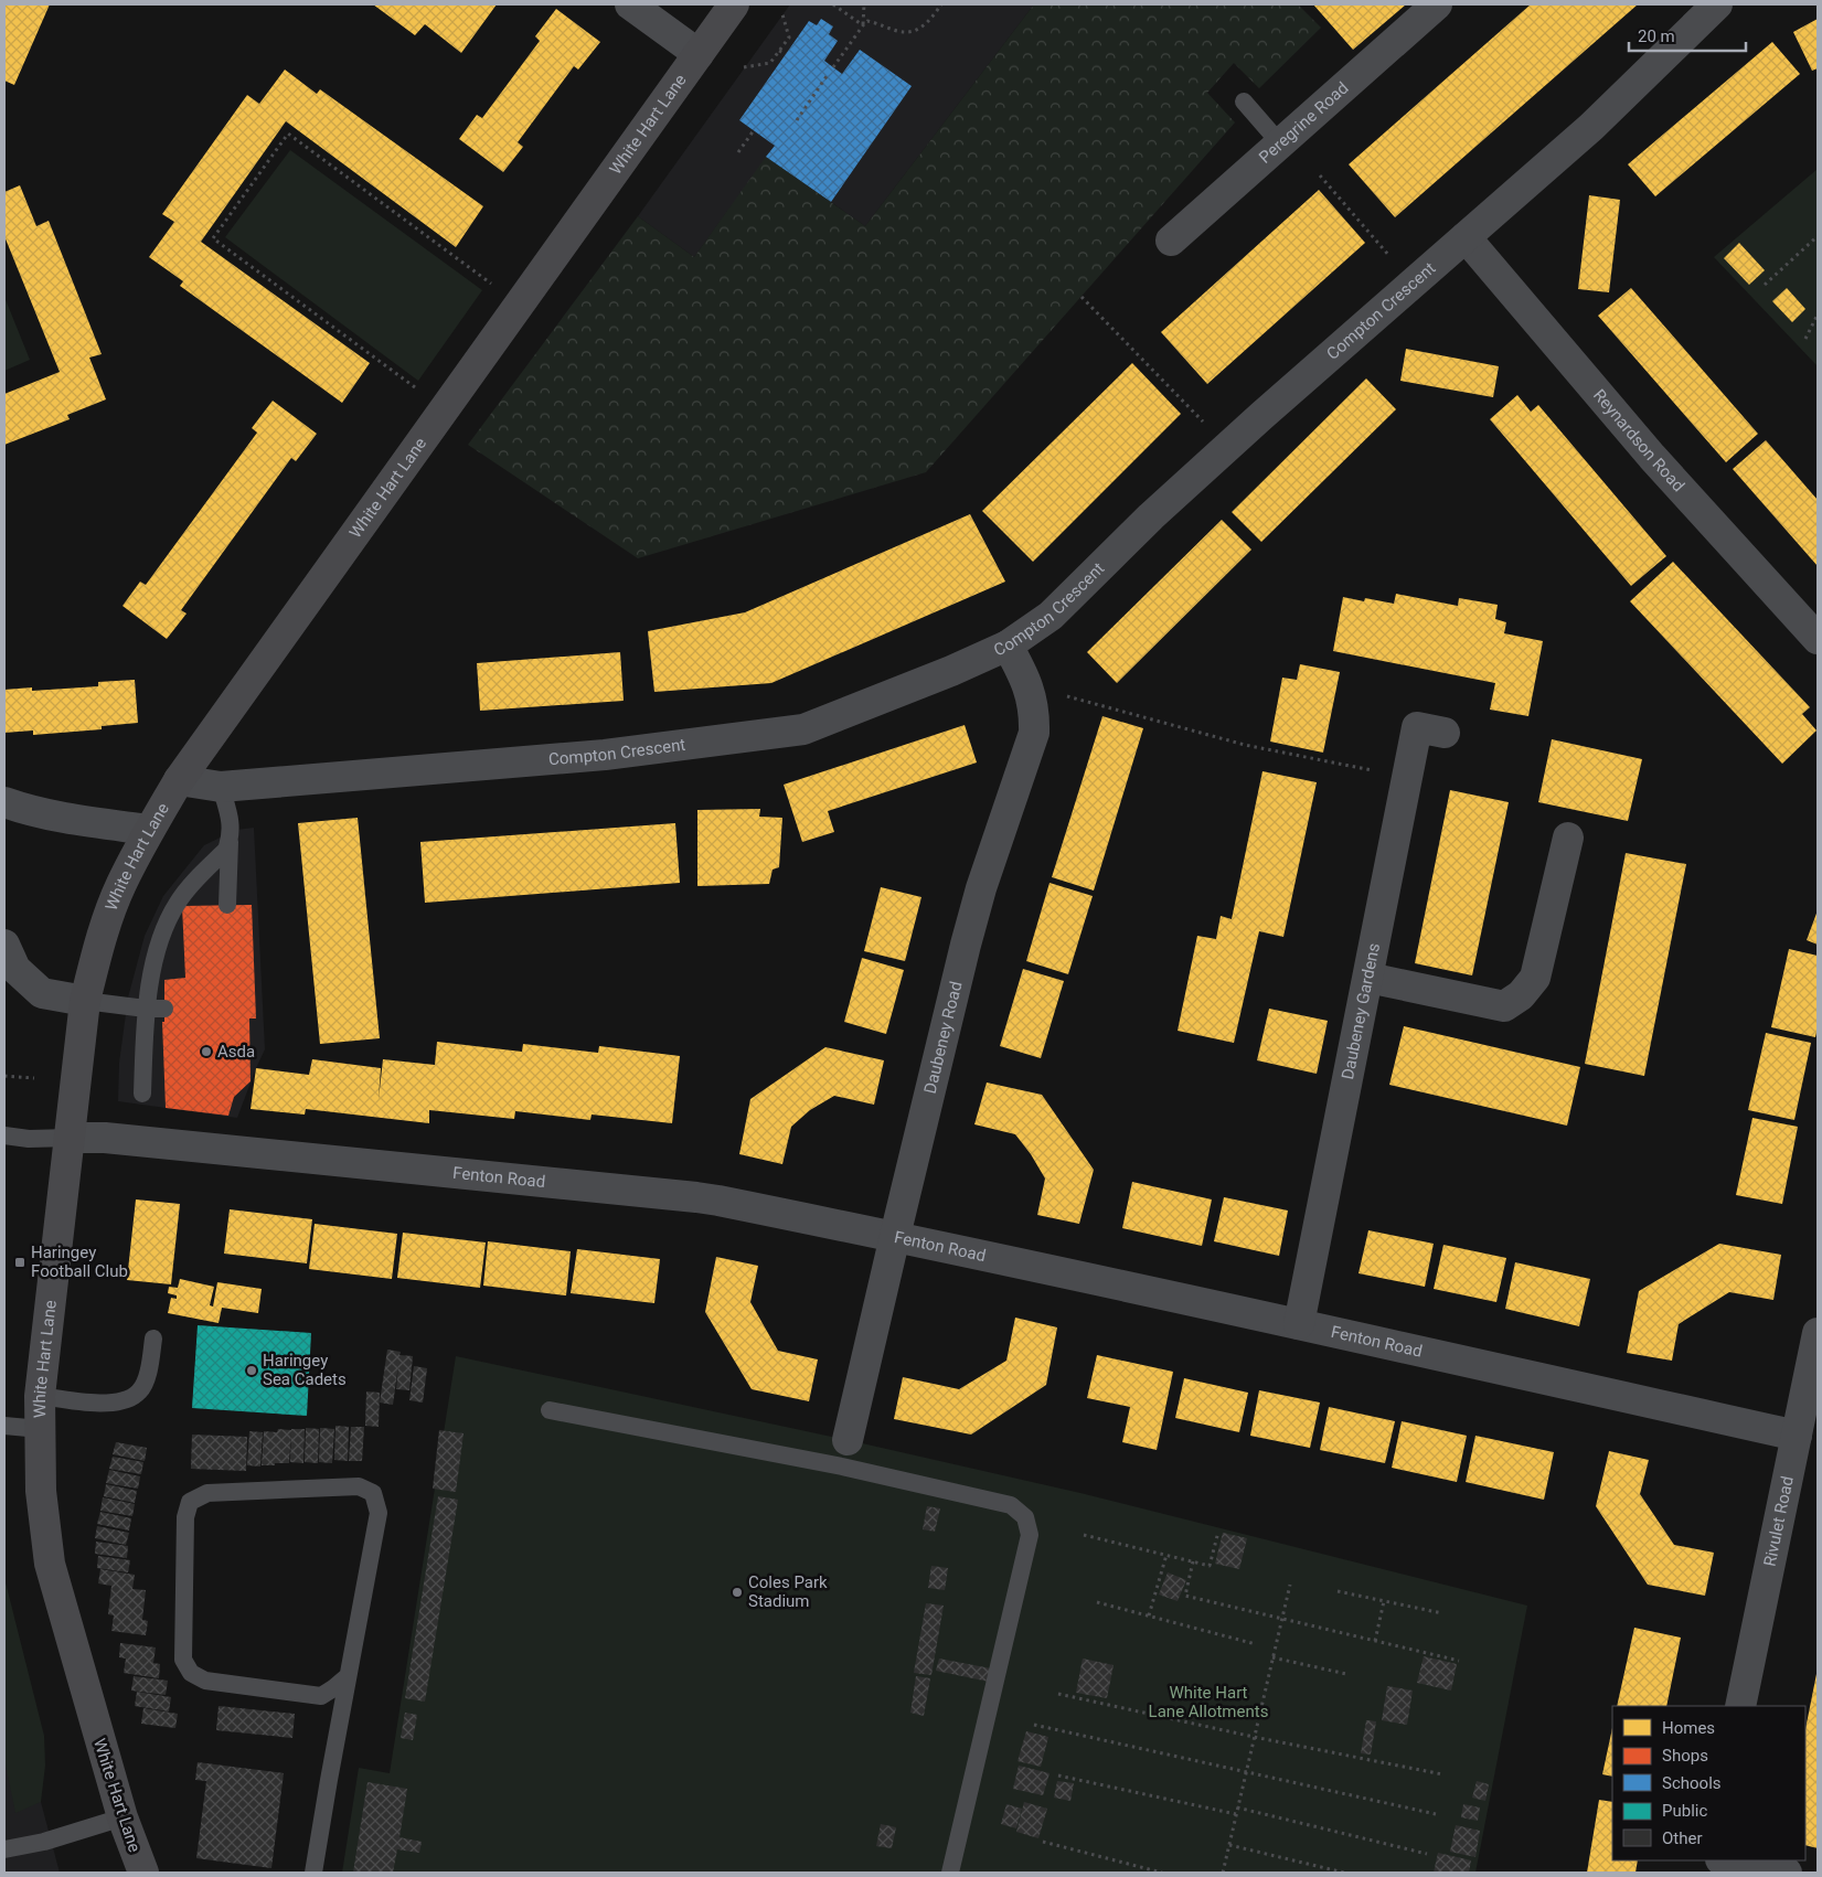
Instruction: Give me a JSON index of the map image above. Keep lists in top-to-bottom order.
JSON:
{
  "streets": {
    "street": [
      "Peregrine Road",
      "White Hart Lane",
      "Compton Crescent",
      "Reynardson Road",
      "Daubeney Gardens",
      "Daubeney Road",
      "Fenton Road",
      "Rivulet Road"
    ]
  },
  "crossings": [
    ["White Hart Lane", "Compton Crescent"],
    ["White Hart Lane", "Fenton Road"],
    ["Compton Crescent", "Reynardson Road"],
    ["Compton Crescent", "Daubeney Road"],
    ["Daubeney Gardens", "Fenton Road"],
    ["Daubeney Road", "Fenton Road"],
    ["Fenton Road", "Rivulet Road"]
  ],
  "parks": ["White Hart Lane Allotments"],
  "places": {
    "other": ["Asda", "Haringey Sea Cadets", "Coles Park Stadium"],
    "transit": ["Haringey Football Club"]
  },
  "legend": [
    "Homes",
    "Shops",
    "Schools",
    "Public",
    "Other"
  ],
  "scale_bar": "20 m"
}
